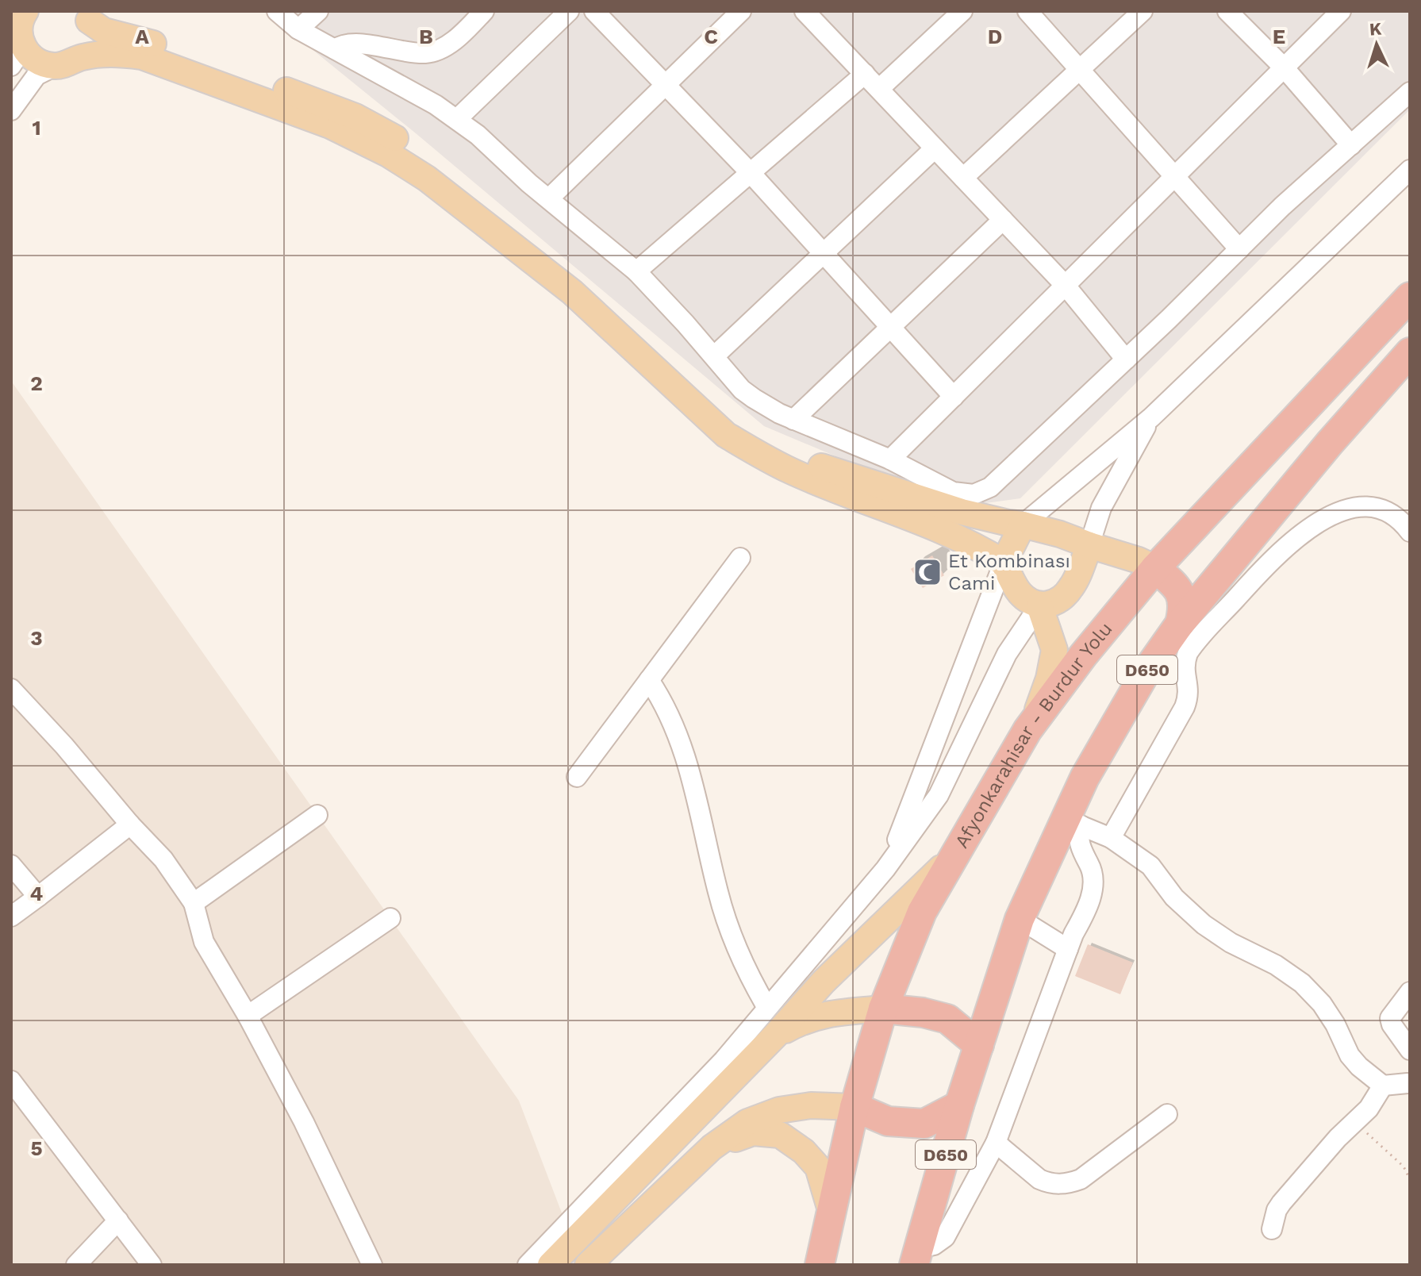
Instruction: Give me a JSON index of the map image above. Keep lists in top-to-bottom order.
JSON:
{
  "streets": {
    "highway": ["D650", "Afyonkarahisar - Burdur Yolu"]
  },
  "crossings": [
    ["D650", "Afyonkarahisar - Burdur Yolu"]
  ],
  "places": {
    "mosque": ["Et Kombinası Cami"]
  },
  "north": "top",
  "grid": {
    "columns": [
      "A",
      "B",
      "C",
      "D",
      "E"
    ],
    "rows": [
      "1",
      "2",
      "3",
      "4",
      "5"
    ]
  }
}
